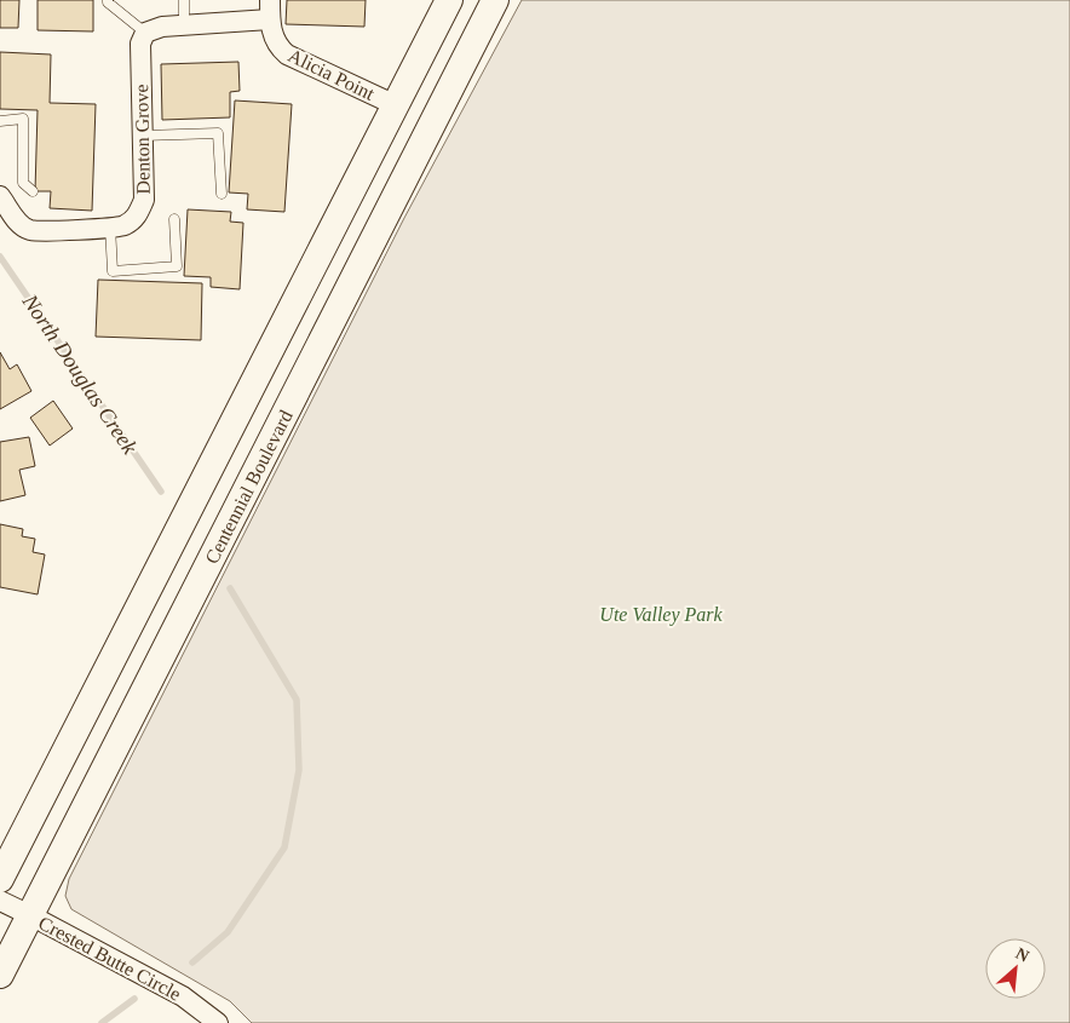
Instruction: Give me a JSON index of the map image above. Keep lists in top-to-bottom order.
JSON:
{
  "streets": {
    "main road": ["Centennial Boulevard"],
    "street": ["Alicia Point", "Denton Grove", "Crested Butte Circle"]
  },
  "crossings": [
    ["Centennial Boulevard", "Crested Butte Circle"]
  ],
  "water": ["North Douglas Creek"],
  "parks": ["Ute Valley Park"],
  "north": "top right"
}
